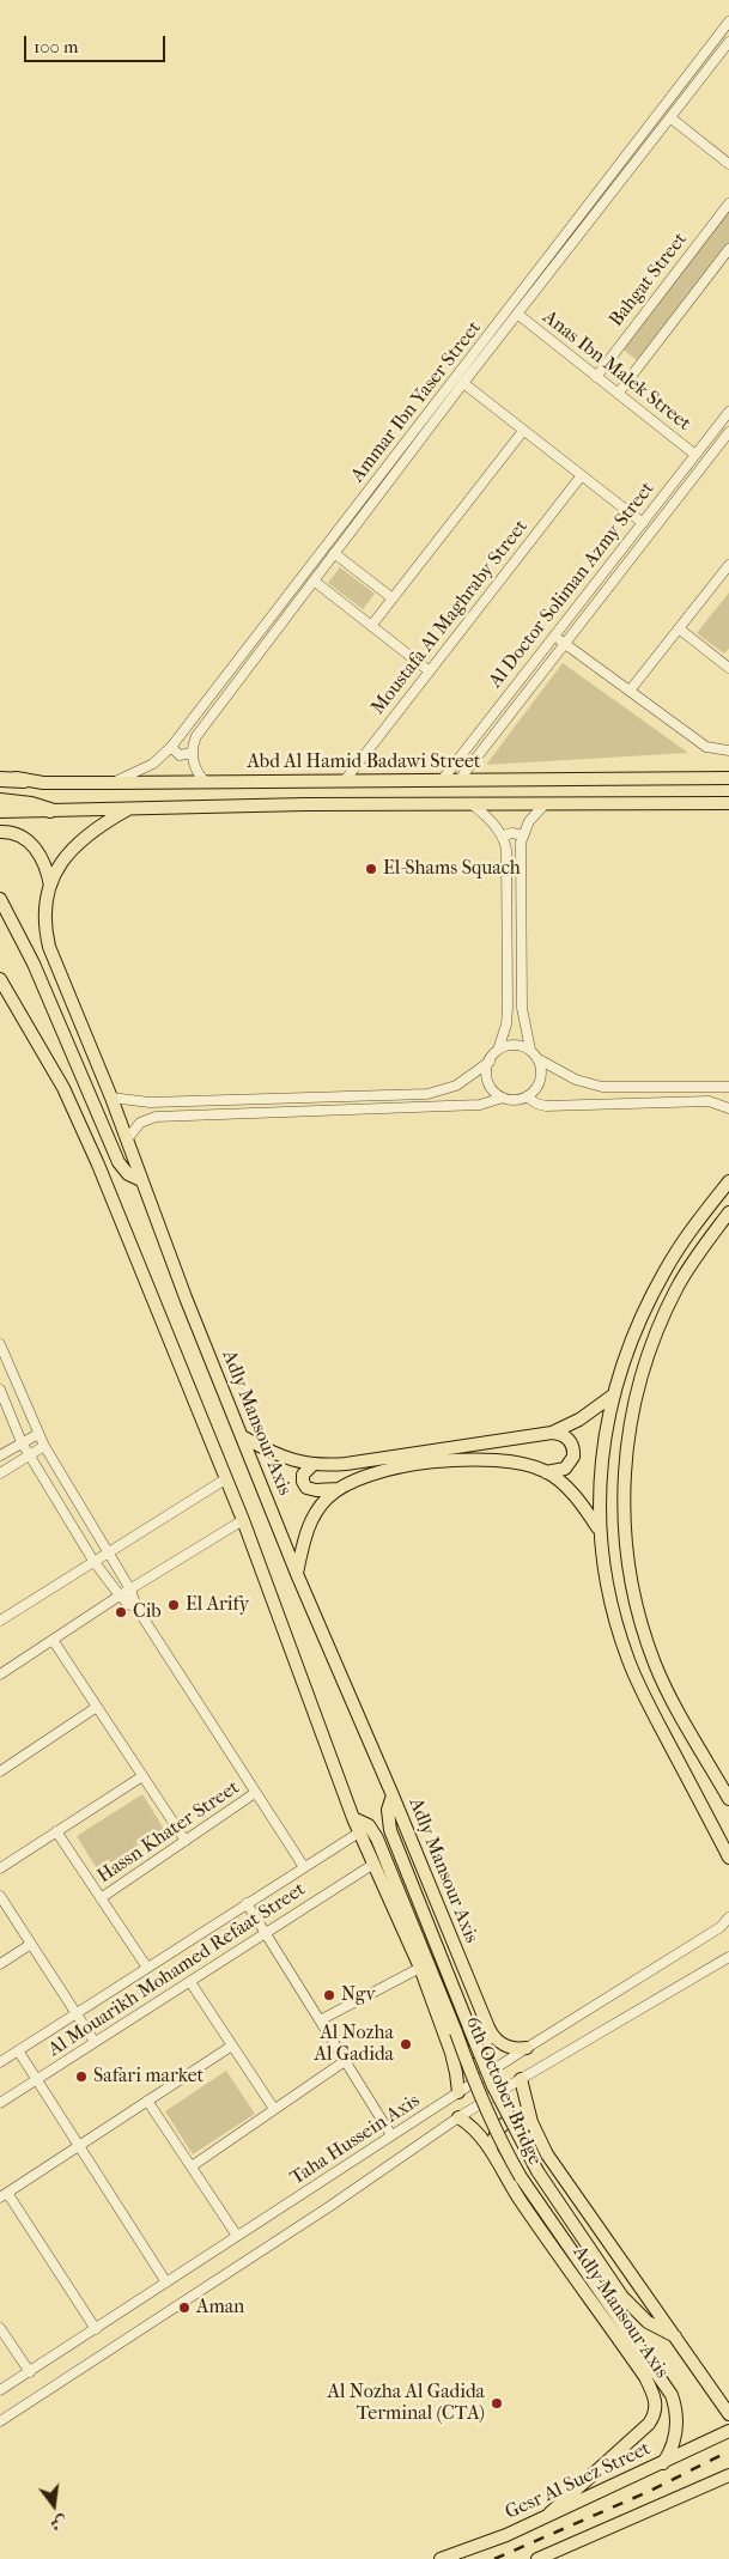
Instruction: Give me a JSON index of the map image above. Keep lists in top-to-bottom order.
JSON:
{
  "streets": {
    "main road": [
      "Abd Al Hamid Badawi Street",
      "Adly Mansour Axis",
      "6th October Bridge",
      "Gesr Al Suez Street"
    ],
    "street": [
      "Bahgat Street",
      "Anas Ibn Malek Street",
      "Ammar Ibn Yaser Street",
      "Al Doctor Soliman Azmy Street",
      "Moustafa Al Maghraby Street",
      "Hassn Khater Street",
      "Al Mouarikh Mohamed Refaat Street",
      "Taha Hussein Axis"
    ]
  },
  "crossings": [
    ["Bahgat Street", "Anas Ibn Malek Street"],
    ["Anas Ibn Malek Street", "Ammar Ibn Yaser Street"],
    ["Anas Ibn Malek Street", "Al Doctor Soliman Azmy Street"],
    ["Ammar Ibn Yaser Street", "Abd Al Hamid Badawi Street"],
    ["Al Doctor Soliman Azmy Street", "Abd Al Hamid Badawi Street"],
    ["Moustafa Al Maghraby Street", "Abd Al Hamid Badawi Street"],
    ["Adly Mansour Axis", "6th October Bridge"],
    ["Adly Mansour Axis", "Taha Hussein Axis"],
    ["Adly Mansour Axis", "Gesr Al Suez Street"],
    ["6th October Bridge", "Gesr Al Suez Street"]
  ],
  "places": [
    "El-Shams Squach",
    "El Arify",
    "Cib",
    "Ngv",
    "Al Nozha Al Gadida",
    "Safari market",
    "Aman",
    "Al Nozha Al Gadida Terminal (CTA)"
  ],
  "scale_bar": "100 m",
  "north": "bottom"
}
